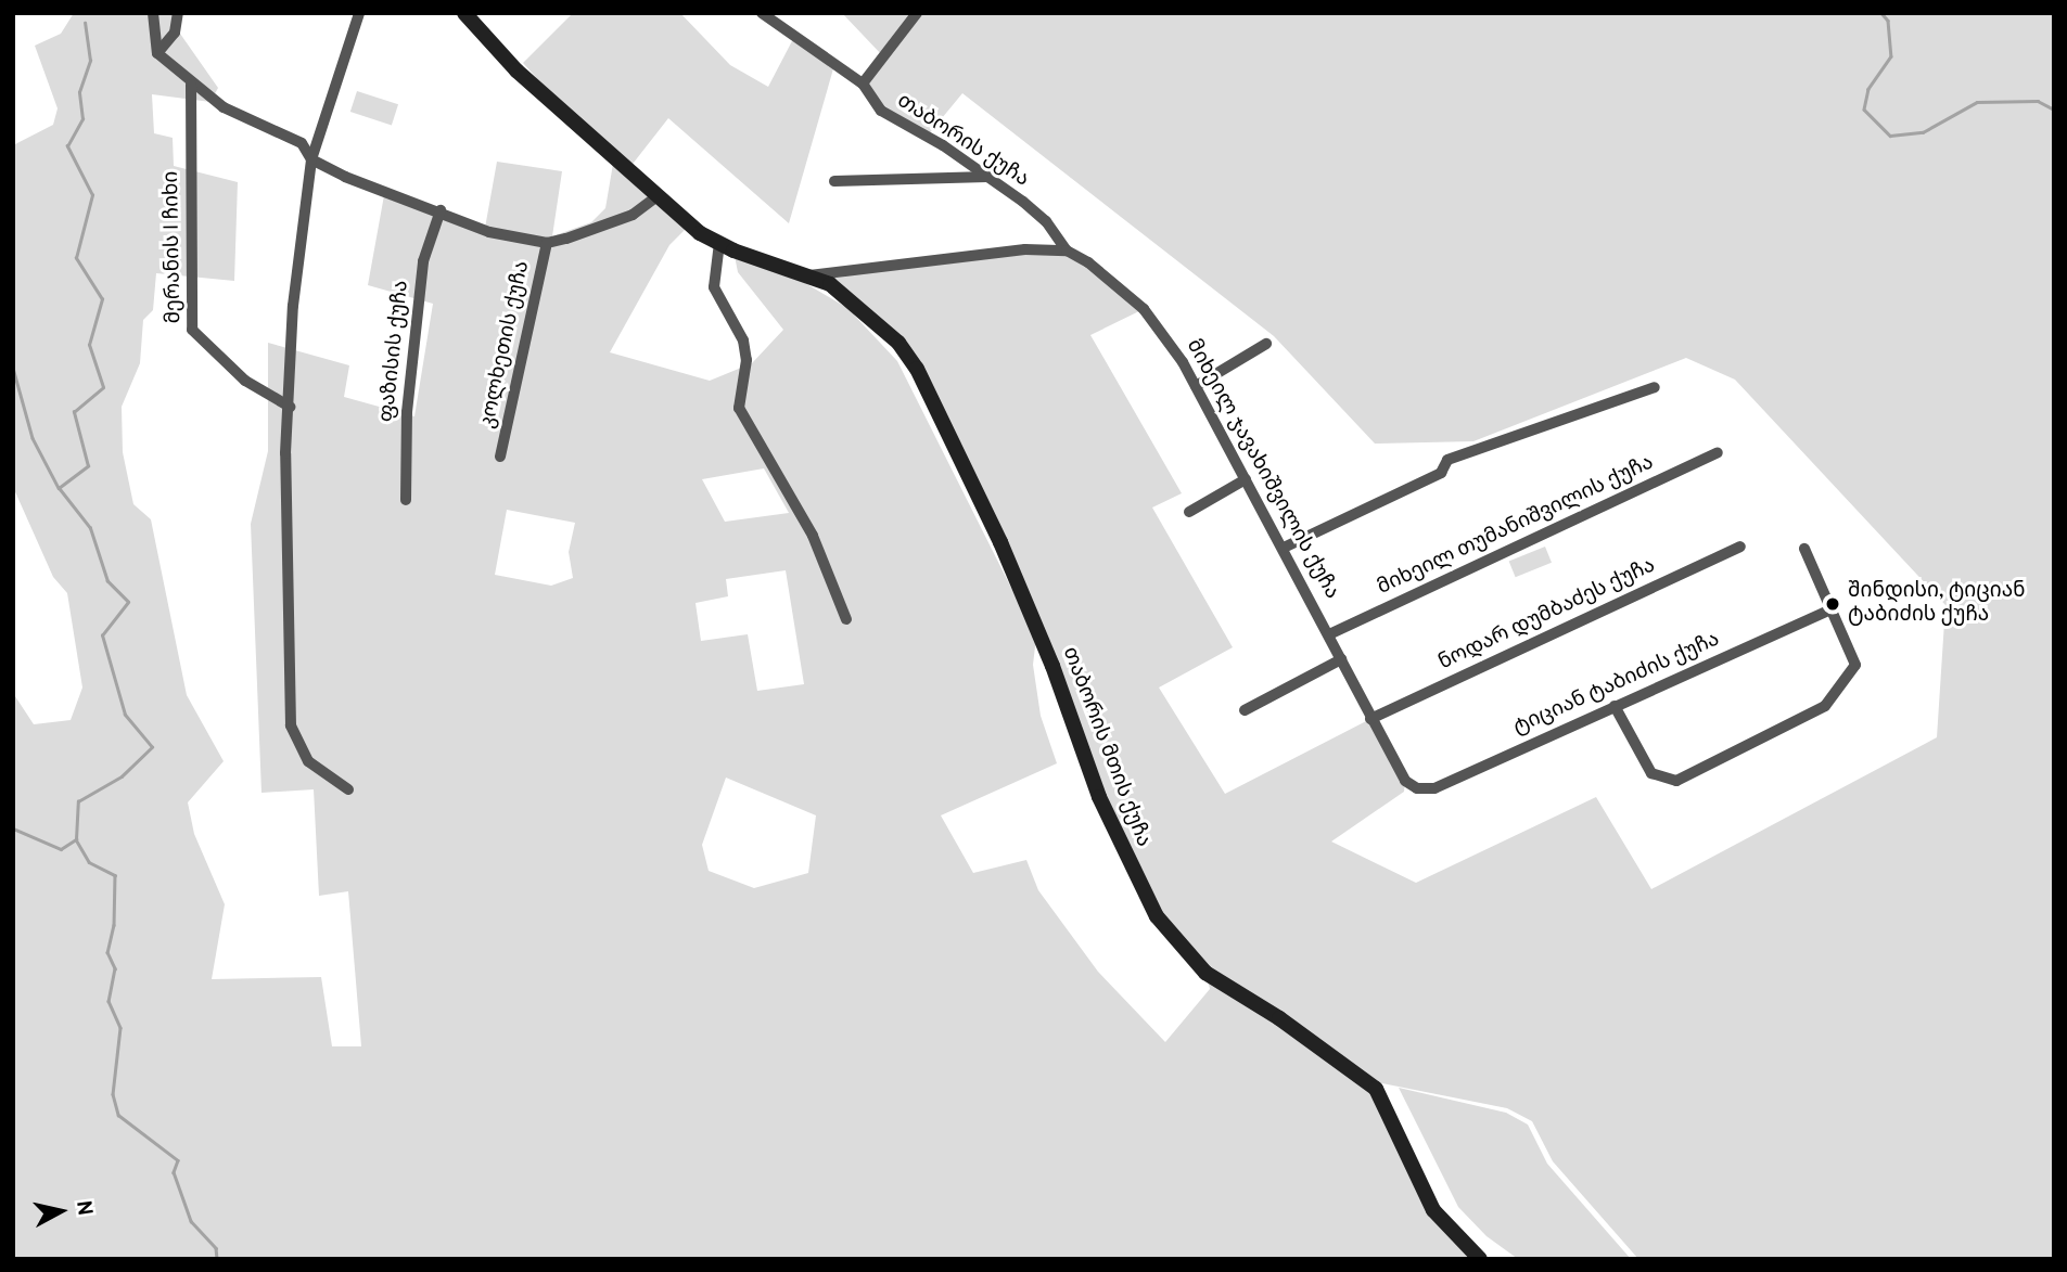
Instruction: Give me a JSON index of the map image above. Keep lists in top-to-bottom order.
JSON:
{
  "streets": {
    "main road": ["თაბორის მთის ქუჩა"],
    "street": [
      "თაბორის ქუჩა",
      "მერანის I ჩიხი",
      "კოლხეთის ქუჩა",
      "ფაზისის ქუჩა",
      "მიხეილ ჯავახიშვილის ქუჩა",
      "მიხეილ თუმანიშვილის ქუჩა",
      "ნოდარ დუმბაძეს ქუჩა",
      "ტიციან ტაბიძის ქუჩა"
    ]
  },
  "crossings": [
    ["თაბორის ქუჩა", "მიხეილ ჯავახიშვილის ქუჩა"],
    ["მიხეილ ჯავახიშვილის ქუჩა", "მიხეილ თუმანიშვილის ქუჩა"],
    ["მიხეილ ჯავახიშვილის ქუჩა", "ნოდარ დუმბაძეს ქუჩა"],
    ["მიხეილ ჯავახიშვილის ქუჩა", "ტიციან ტაბიძის ქუჩა"]
  ],
  "places": ["შინდისი, ტიციან ტაბიძის ქუჩა"],
  "north": "right"
}
